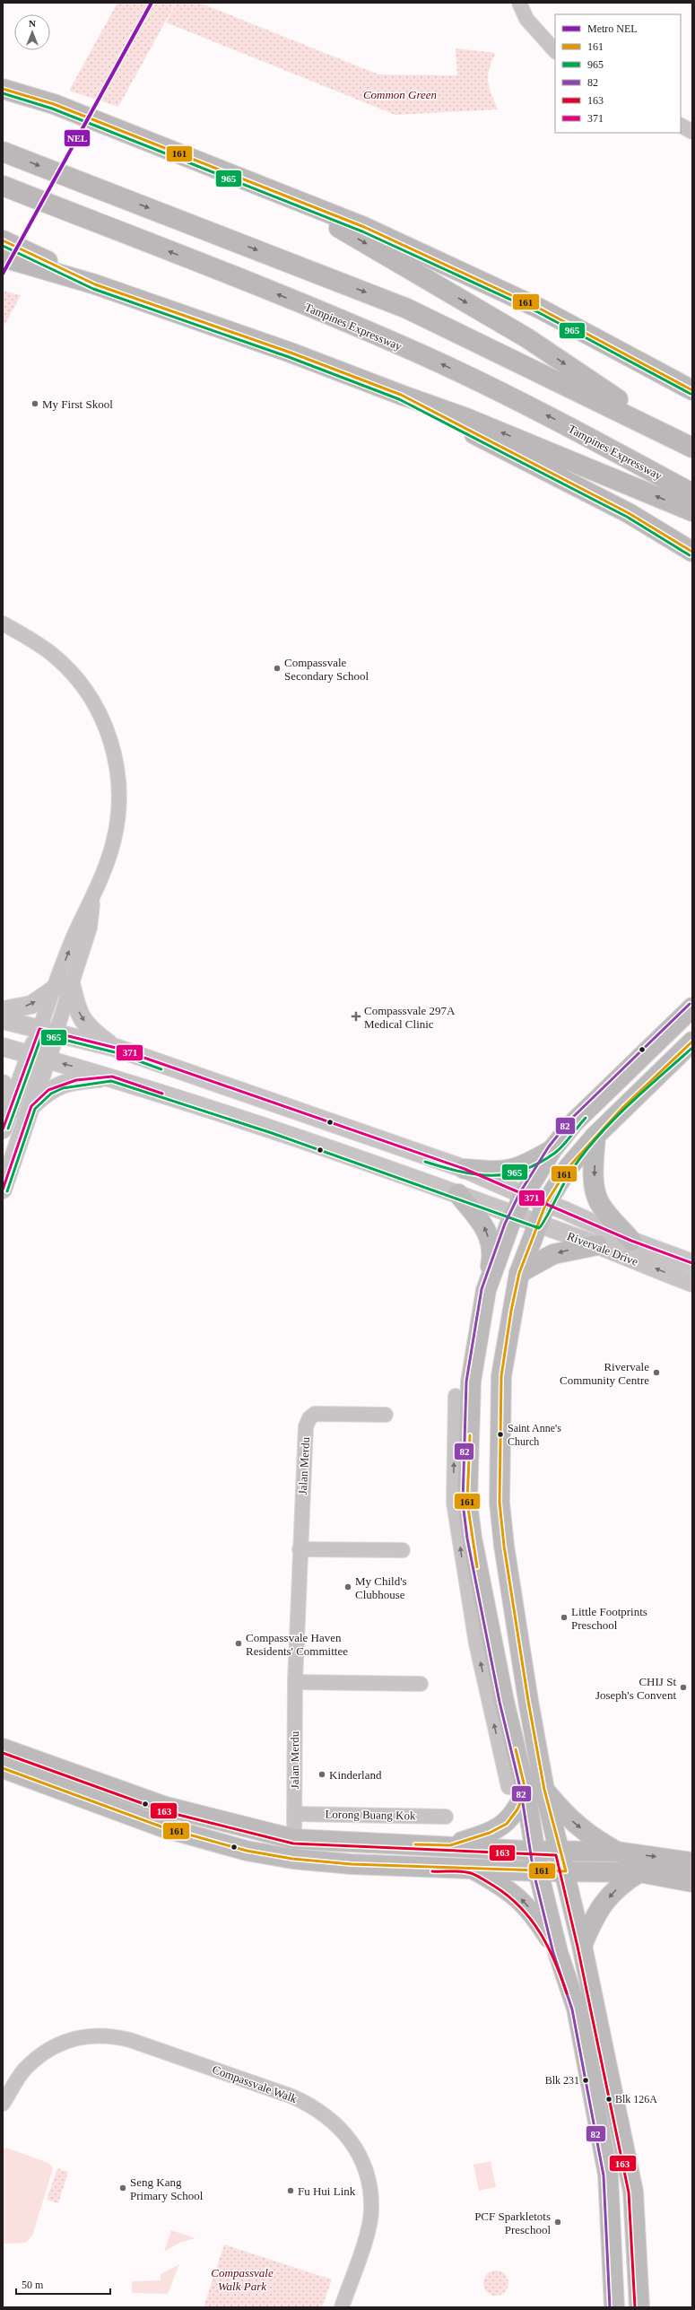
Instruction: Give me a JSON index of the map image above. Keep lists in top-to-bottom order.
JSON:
{
  "streets": {
    "highway": ["Tampines Expressway"],
    "street": [
      "Rivervale Drive",
      "Jalan Merdu",
      "Lorong Buang Kok",
      "Compassvale Walk"
    ]
  },
  "crossings": [
    ["Jalan Merdu", "Lorong Buang Kok"]
  ],
  "parks": ["Common Green", "Compassvale Walk Park"],
  "places": {
    "other": [
      "My First Skool",
      "Compassvale Secondary School",
      "Rivervale Community Centre",
      "Saint Anne's Church",
      "My Child's Clubhouse",
      "Little Footprints Preschool",
      "Compassvale Haven Residents' Committee",
      "CHIJ St Joseph's Convent",
      "Kinderland",
      "Blk 231",
      "Blk 126A",
      "Seng Kang Primary School",
      "Fu Hui Link",
      "PCF Sparkletots Preschool"
    ],
    "health": ["Compassvale 297A Medical Clinic"]
  },
  "lines": [
    "metro line NEL",
    "transit line 161",
    "transit line 965",
    "transit line 82",
    "transit line 371",
    "transit line 163"
  ],
  "legend": [
    "Metro NEL",
    "161",
    "965",
    "82",
    "163",
    "371"
  ],
  "scale_bar": "50 m",
  "north": "top"
}
